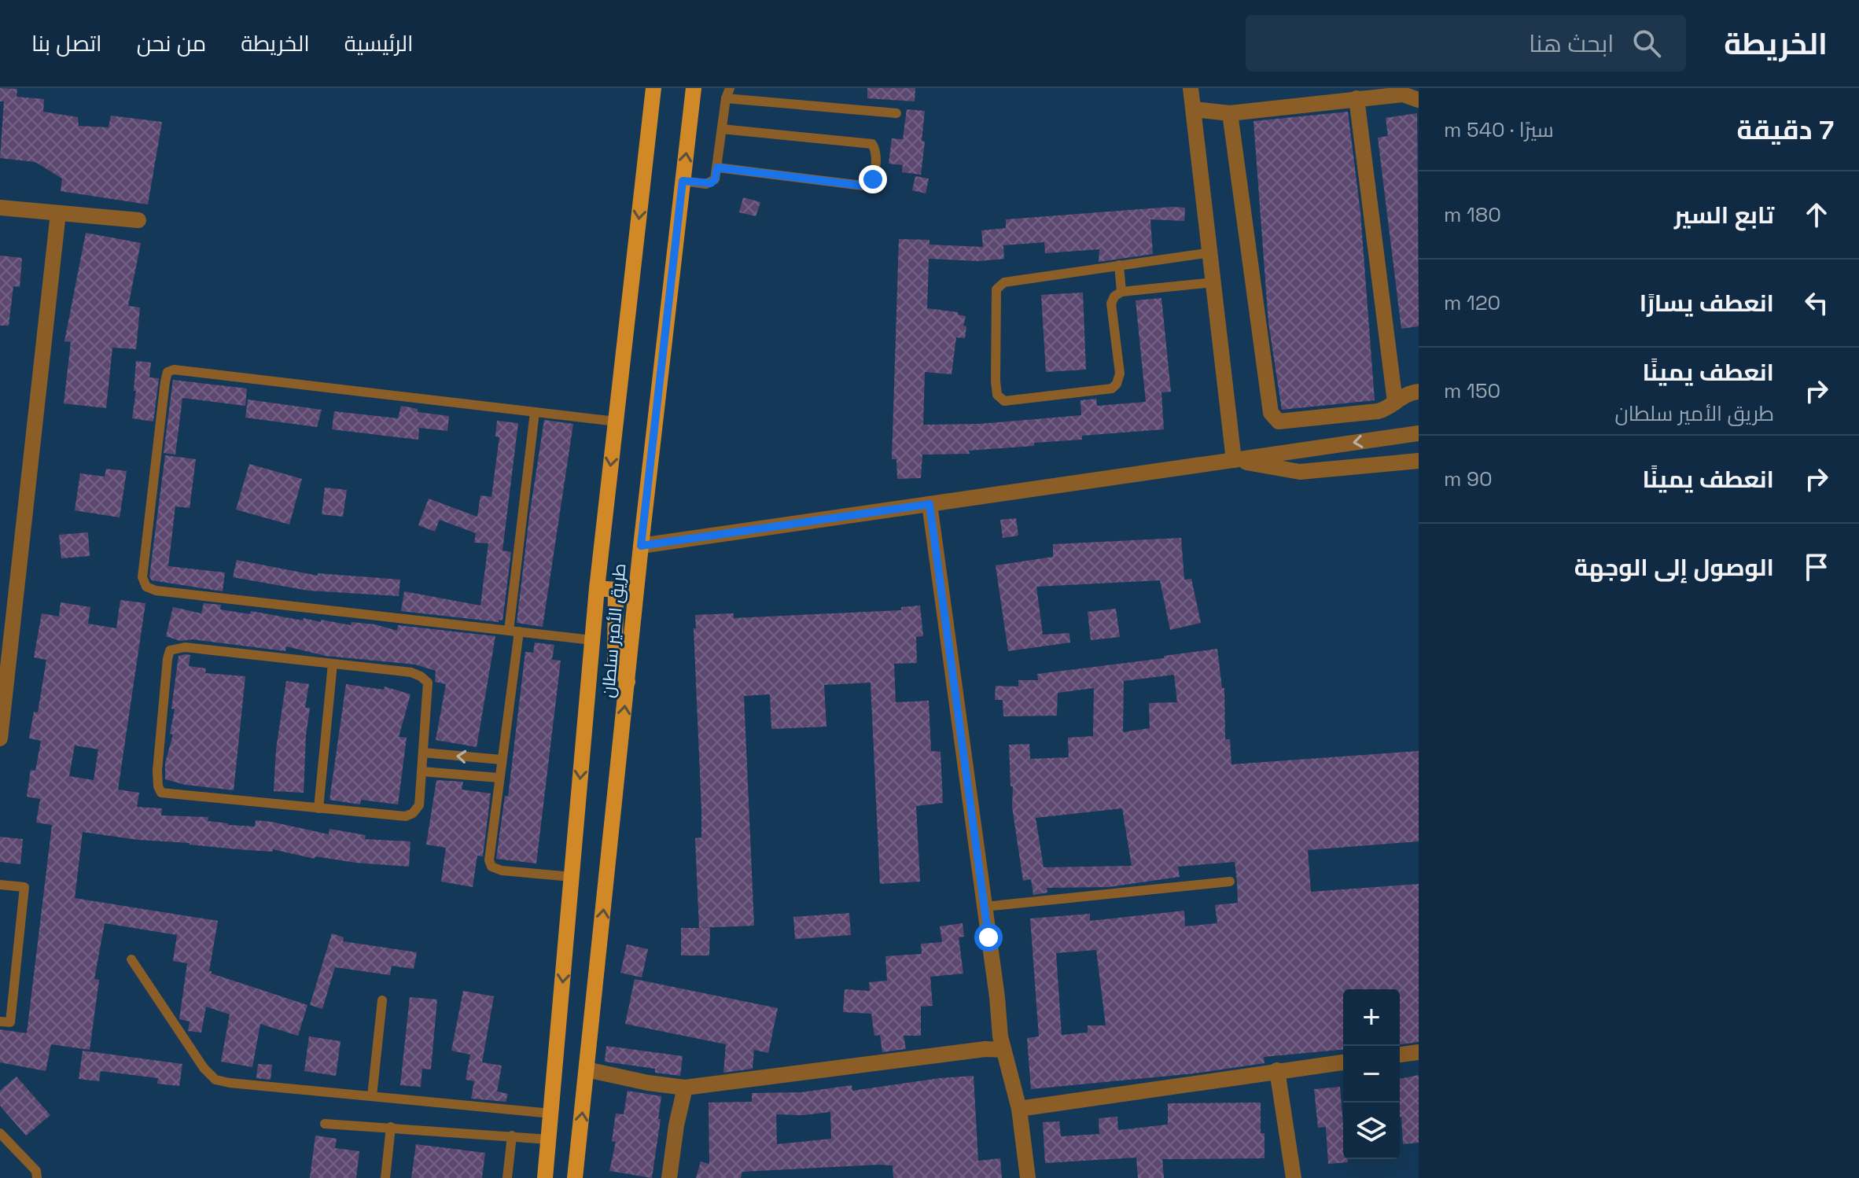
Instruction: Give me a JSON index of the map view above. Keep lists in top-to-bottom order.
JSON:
{
  "streets": {
    "main road": ["طريق الأمير سلطان"]
  },
  "page": {
    "header": "الخريطة",
    "search": "ابحث هنا",
    "nav": [
      "الرئيسية",
      "الخريطة",
      "من نحن",
      "اتصل بنا"
    ],
    "heading": ["7 دقيقة", "سيرًا · 540 m"],
    "list": [
      ["تابع السير", "180 m"],
      ["انعطف يسارًا", "120 m"],
      ["انعطف يمينًا", "طريق الأمير سلطان", "150 m"],
      ["انعطف يمينًا", "90 m"],
      "الوصول إلى الوجهة"
    ],
    "map_buttons": ["+", "−"]
  }
}
